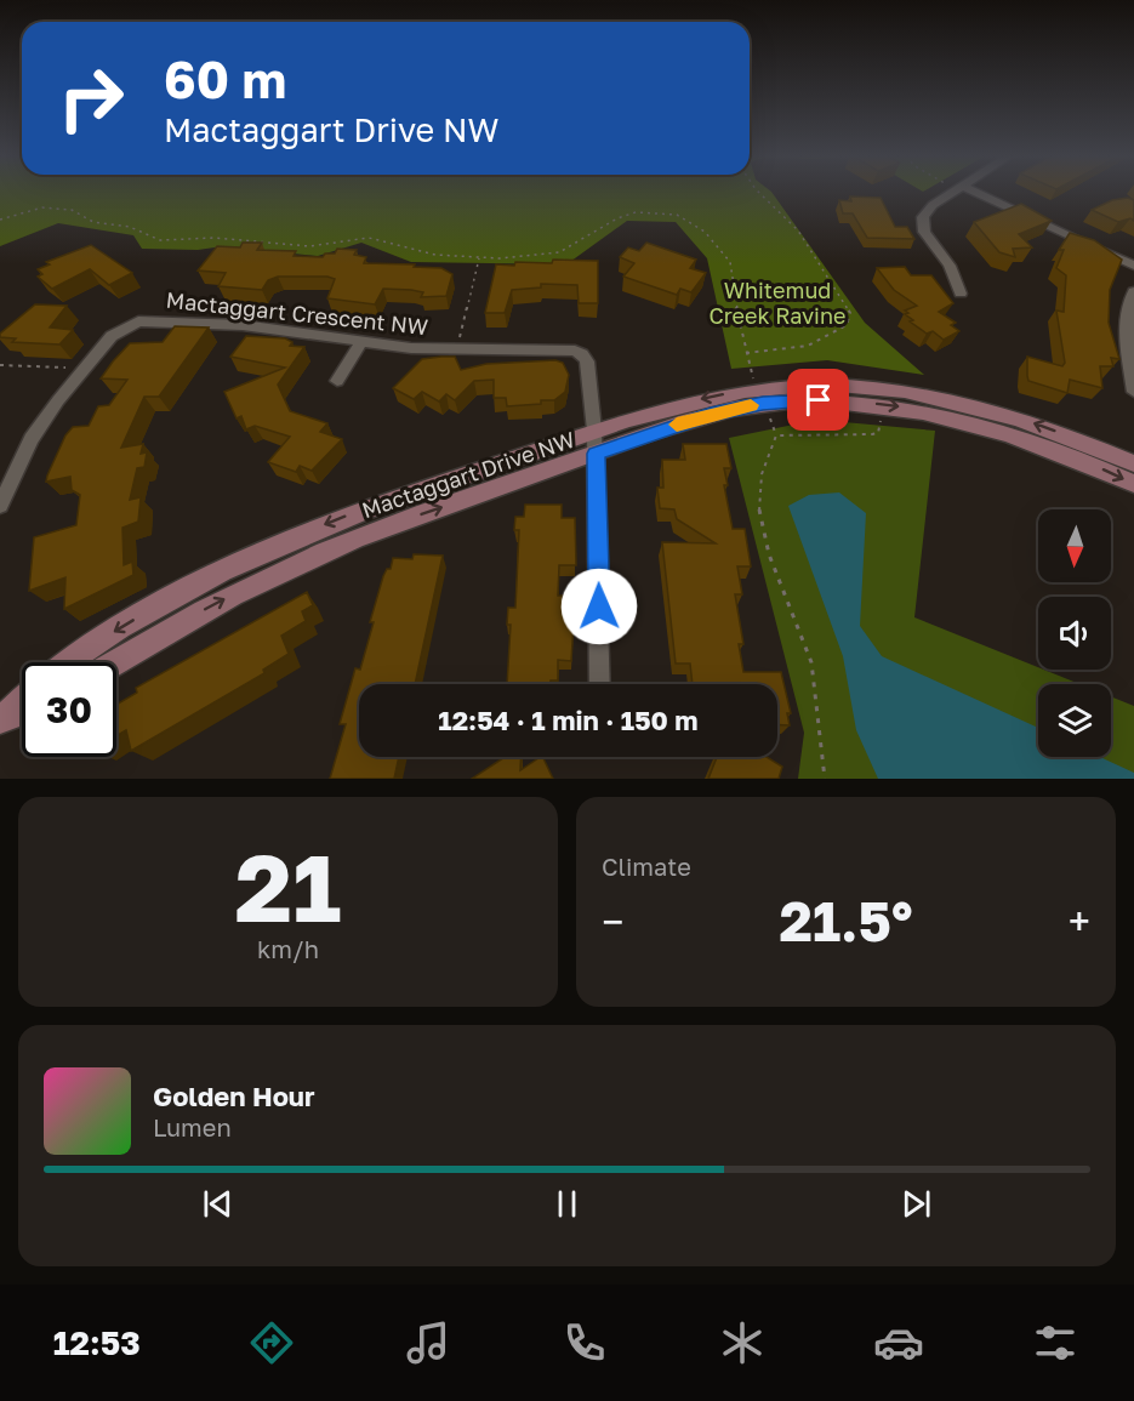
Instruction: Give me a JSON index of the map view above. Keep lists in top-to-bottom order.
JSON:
{
  "streets": {
    "street": ["Mactaggart Crescent NW", "Mactaggart Drive NW"]
  },
  "crossings": [
    ["Mactaggart Crescent NW", "Mactaggart Drive NW"]
  ],
  "parks": ["Whitemud Creek Ravine"],
  "north": "bottom",
  "page": {
    "turn": ["60 m", "Mactaggart Drive NW"],
    "limit": "30",
    "trip": "12:54 · 1 min · 150 m",
    "tile": [
      ["21", "km/h"],
      "Climate"
    ],
    "heat": ["−", "21.5°", "+"],
    "song": ["Golden Hour", "Lumen"],
    "tabs": "12:53"
  }
}
